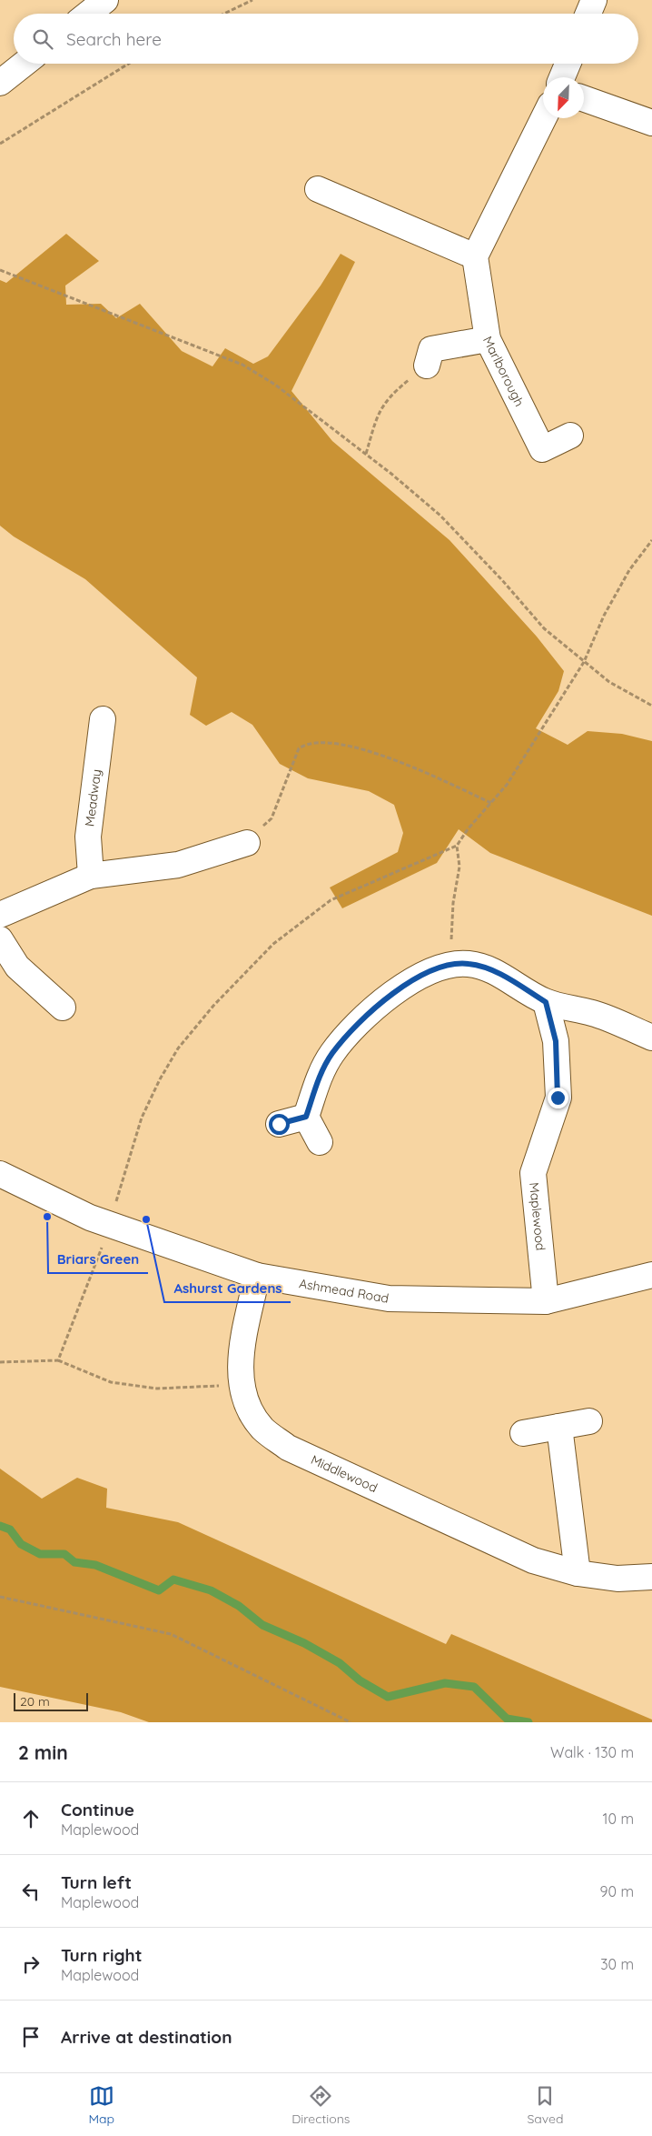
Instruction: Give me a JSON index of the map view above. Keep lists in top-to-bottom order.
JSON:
{
  "streets": {
    "street": [
      "Marlborough",
      "Meadway",
      "Maplewood",
      "Ashmead Road",
      "Middlewood"
    ]
  },
  "crossings": [
    ["Maplewood", "Ashmead Road"],
    ["Ashmead Road", "Middlewood"]
  ],
  "places": ["Briars Green", "Ashurst Gardens"],
  "scale_bar": "20 m",
  "north": "bottom left",
  "page": {
    "search": "Search here",
    "scale": "20 m",
    "heading": ["2 min", "Walk · 130 m"],
    "list": [
      ["Continue", "Maplewood", "10 m"],
      ["Turn left", "Maplewood", "90 m"],
      ["Turn right", "Maplewood", "30 m"],
      "Arrive at destination"
    ],
    "nav": ["Map", "Directions", "Saved"]
  }
}
